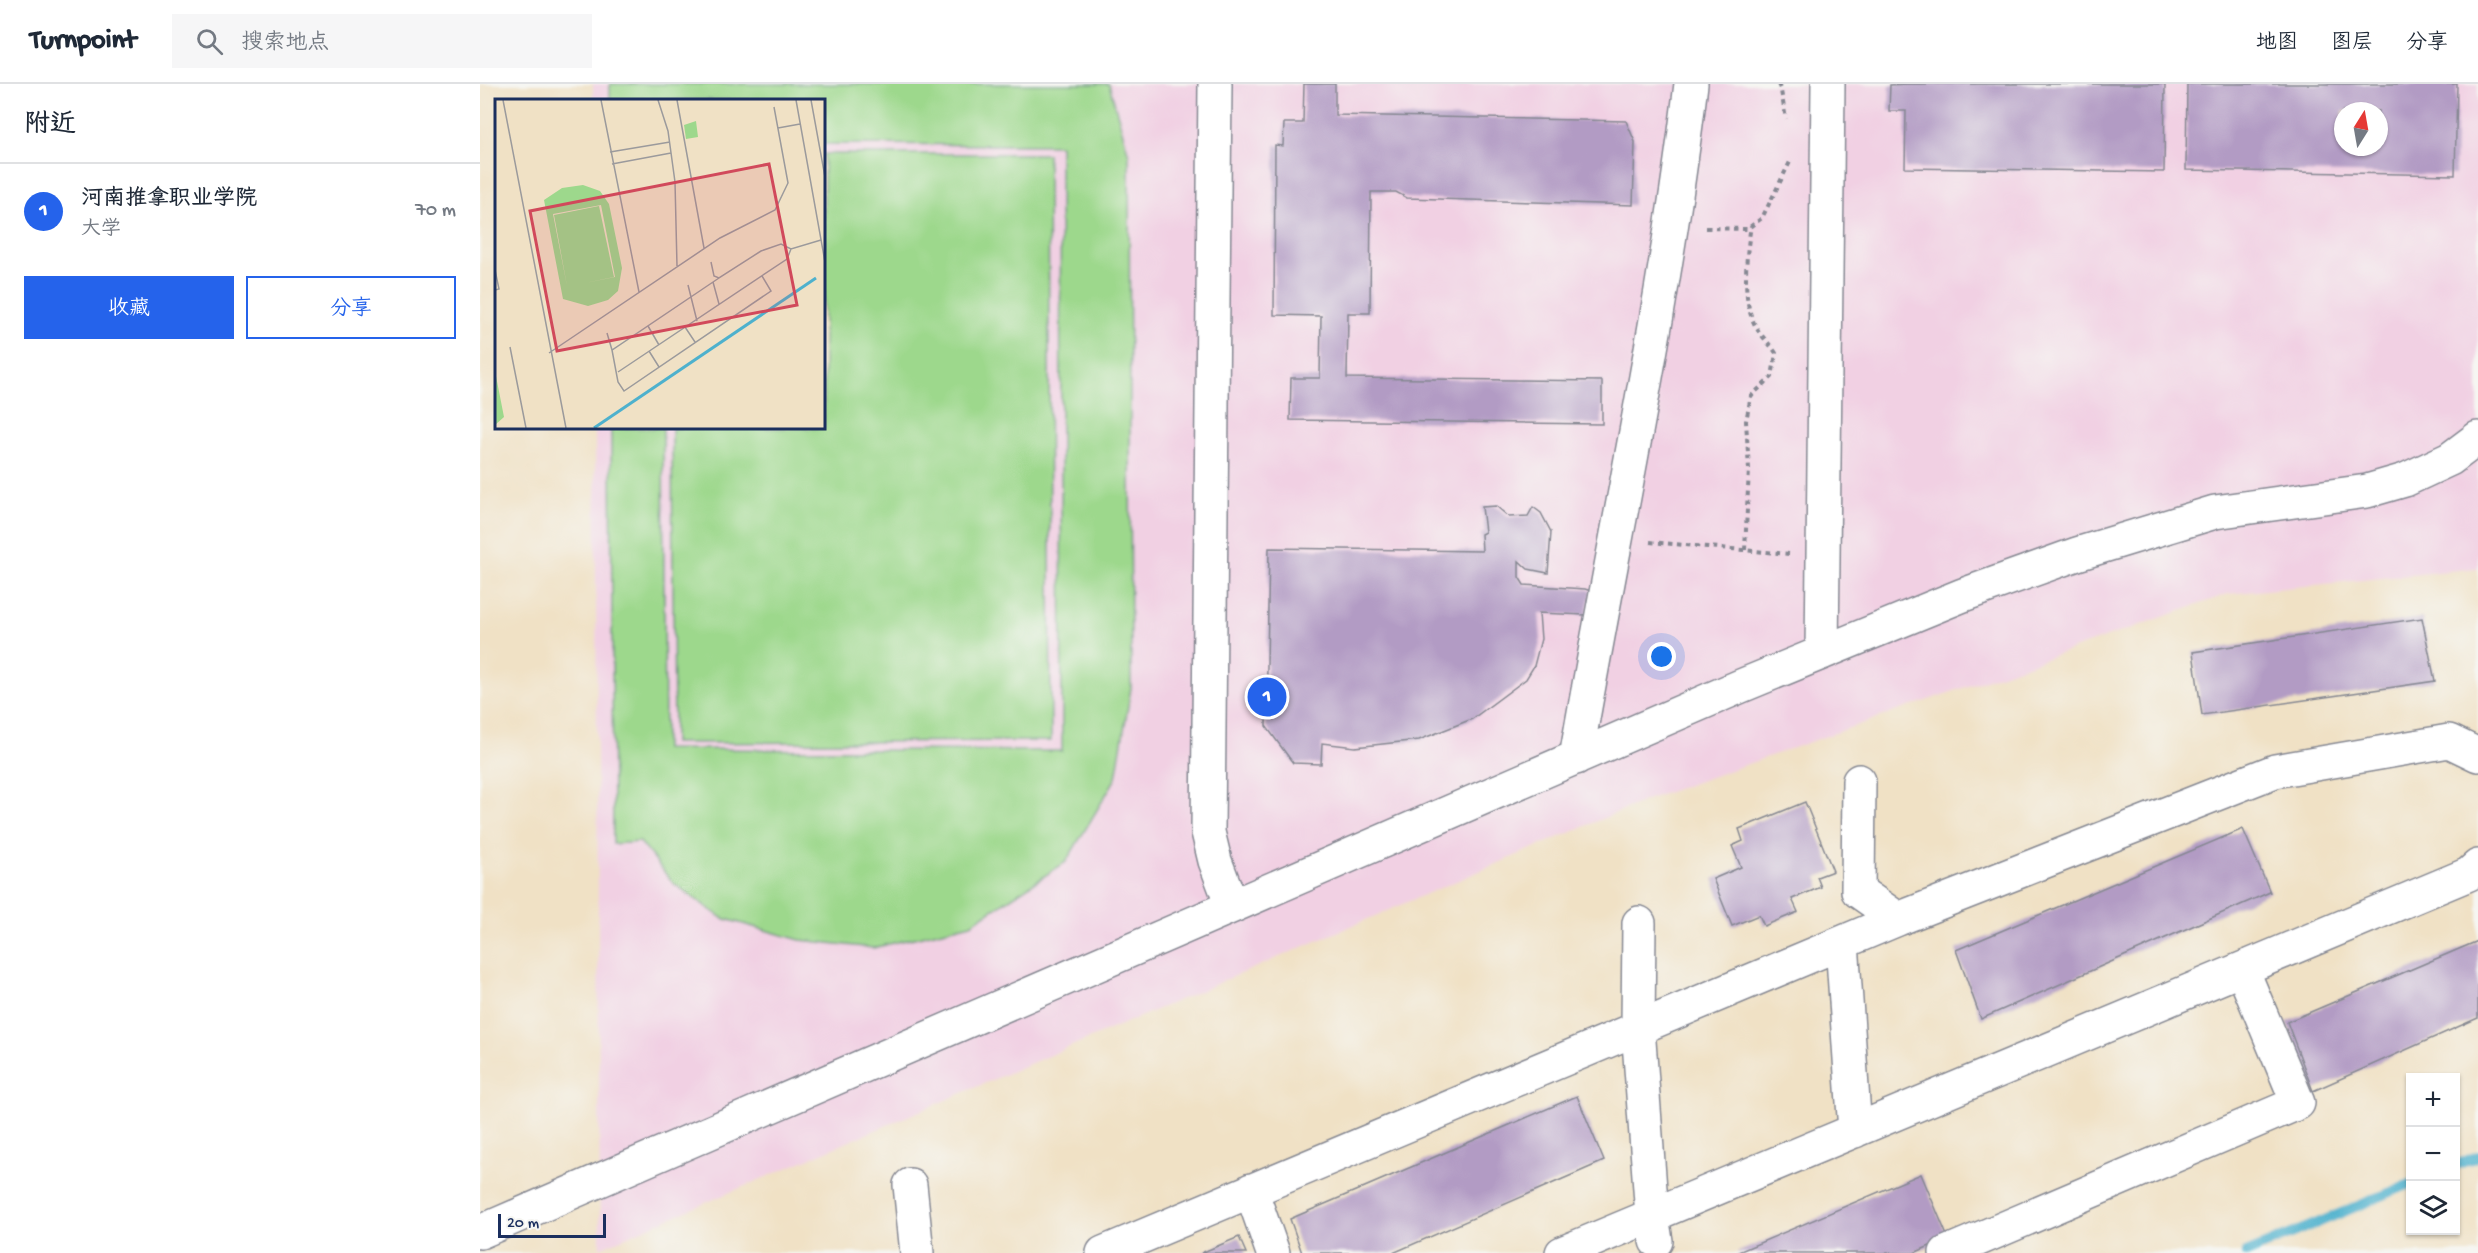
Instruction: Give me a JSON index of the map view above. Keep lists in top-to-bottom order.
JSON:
{
  "scale_bar": "20 m",
  "north": "top",
  "page": {
    "header": "Turnpoint",
    "search": "搜索地点",
    "nav": ["地图", "图层", "分享"],
    "heading": "附近",
    "list": [
      {
        "mark": "1",
        "name": "河南推拿职业学院",
        "note": "大学",
        "value": "70 m"
      }
    ],
    "buttons": ["收藏", "分享"],
    "pins": "1",
    "map_buttons": ["+", "−"],
    "scale": "20 m"
  }
}
